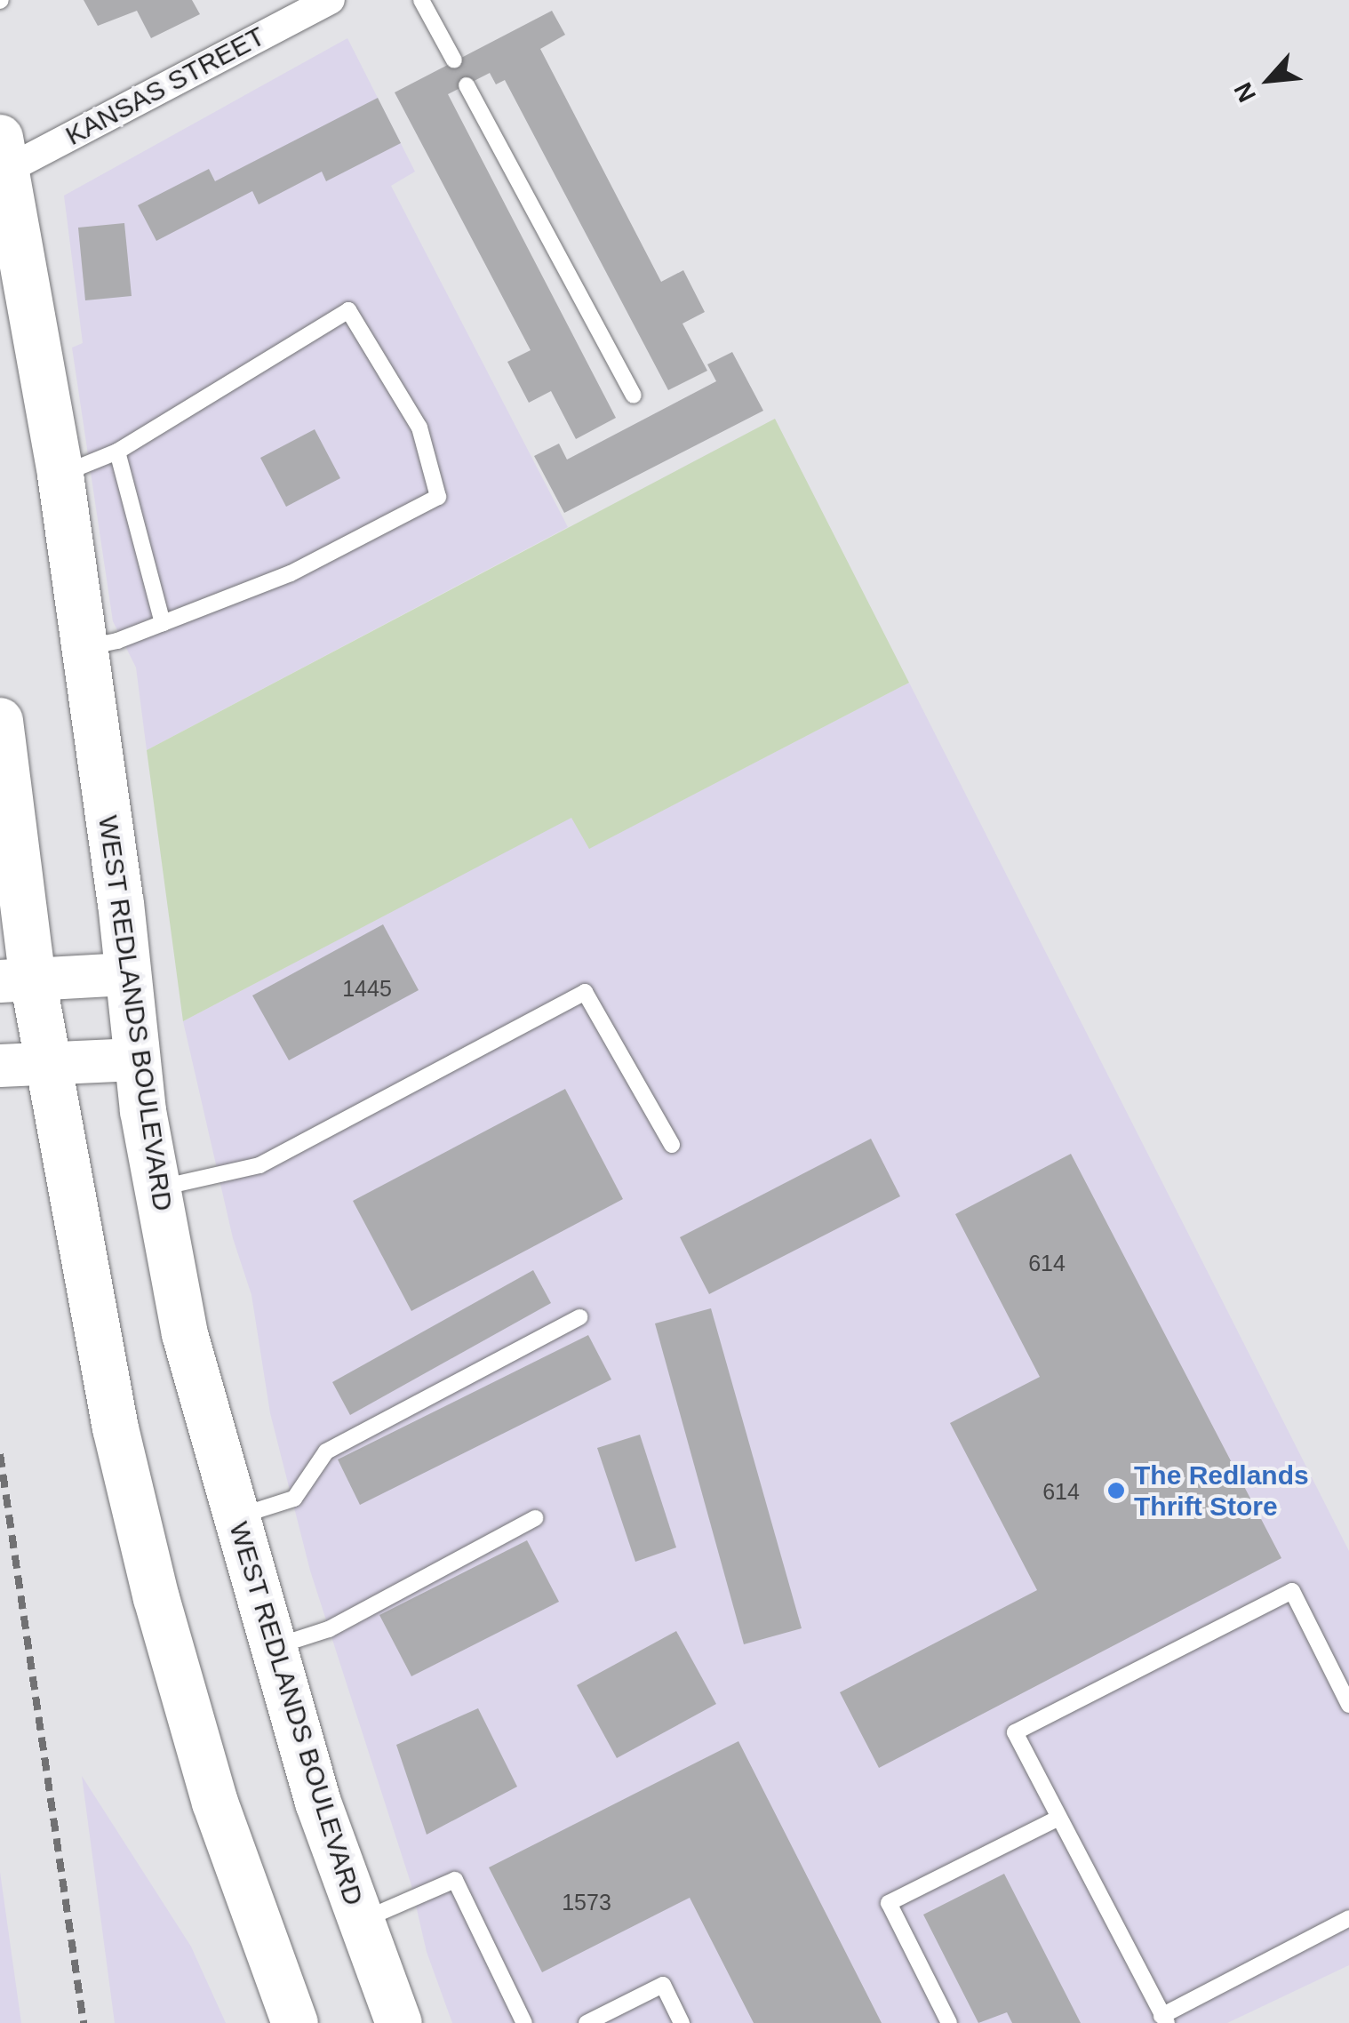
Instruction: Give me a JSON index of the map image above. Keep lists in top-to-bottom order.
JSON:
{
  "streets": {
    "main road": ["WEST REDLANDS BOULEVARD"],
    "street": ["KANSAS STREET"]
  },
  "crossings": [
    ["KANSAS STREET", "WEST REDLANDS BOULEVARD"]
  ],
  "places": ["The Redlands Thrift Store"],
  "house_numbers": [
    "1445",
    "614",
    "614",
    "1573"
  ],
  "north": "bottom left"
}
